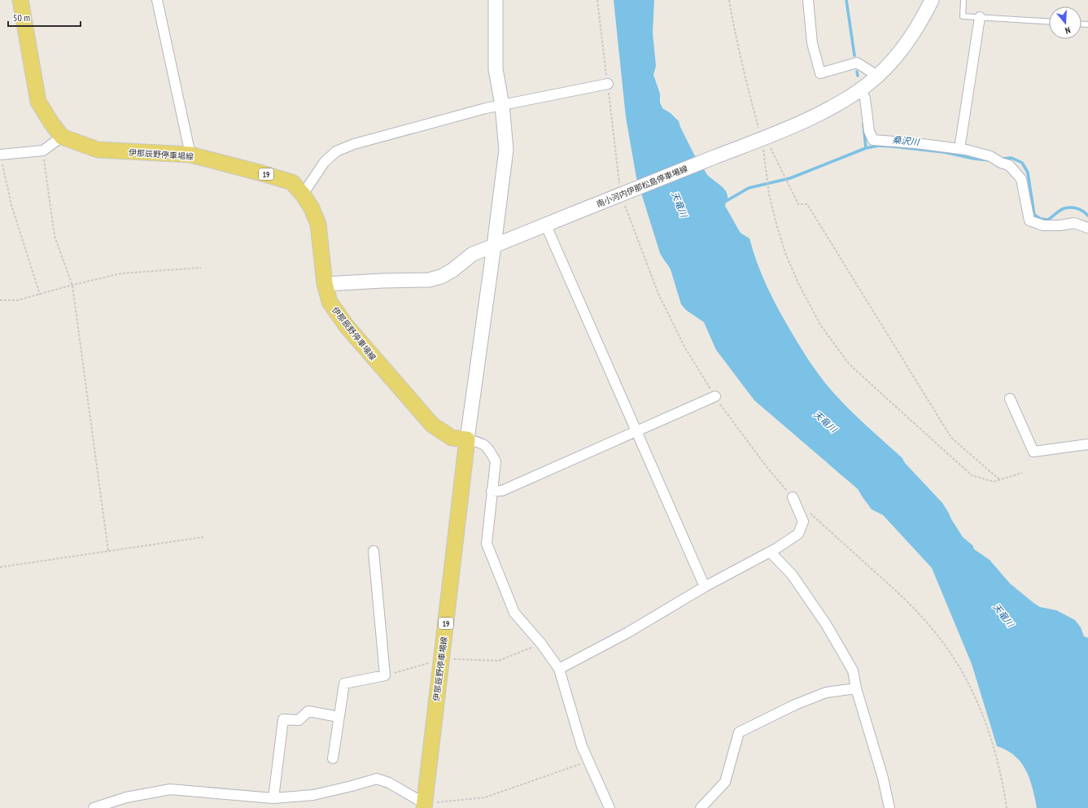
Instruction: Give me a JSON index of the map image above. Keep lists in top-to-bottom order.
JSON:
{
  "streets": {
    "main road": ["伊那辰野停車場線", "19", "南小河内伊那松島停車場線"]
  },
  "crossings": [
    ["伊那辰野停車場線", "南小河内伊那松島停車場線"]
  ],
  "water": ["桑沢川", "天竜川"],
  "scale_bar": "50 m",
  "north": "bottom"
}
